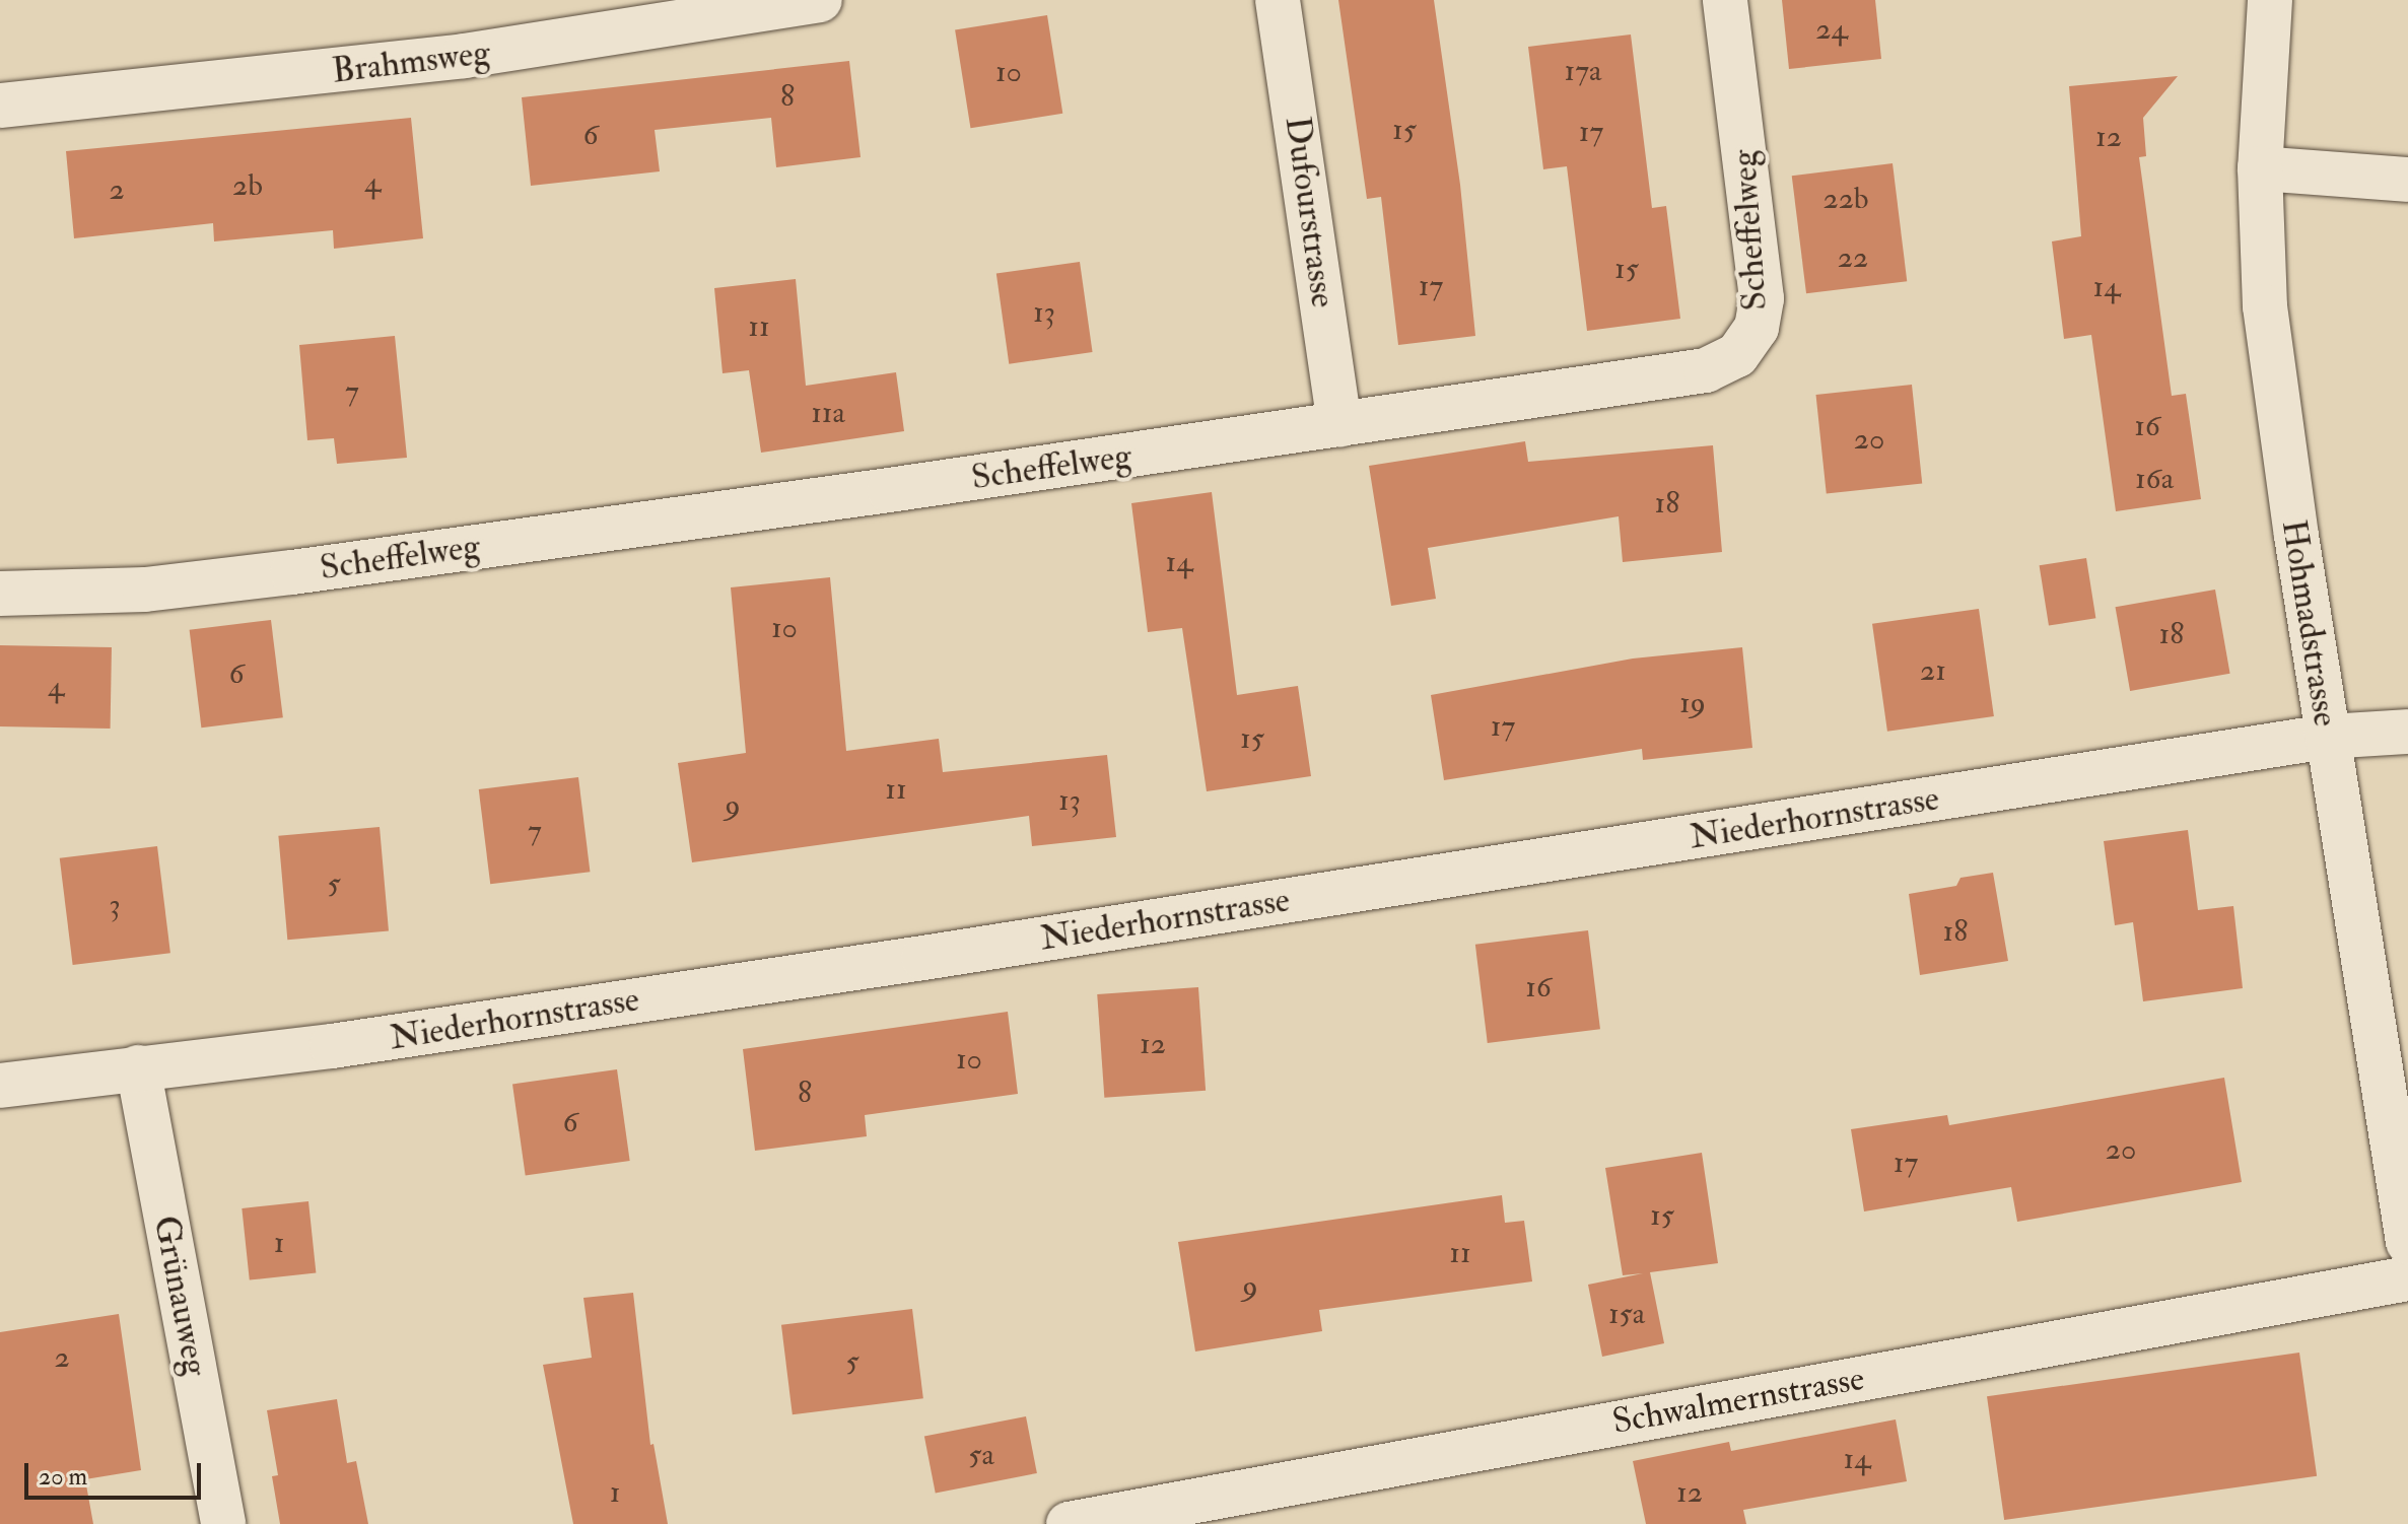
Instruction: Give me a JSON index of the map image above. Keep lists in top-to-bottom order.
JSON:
{
  "streets": {
    "street": [
      "Brahmsweg",
      "Dufourstrasse",
      "Scheffelweg",
      "Hohmadstrasse",
      "Niederhornstrasse",
      "Grünauweg",
      "Schwalmernstrasse"
    ]
  },
  "crossings": [
    ["Dufourstrasse", "Scheffelweg"],
    ["Hohmadstrasse", "Niederhornstrasse"],
    ["Niederhornstrasse", "Grünauweg"]
  ],
  "house_numbers": [
    "24",
    "17a",
    "10",
    "8",
    "15",
    "17",
    "6",
    "12",
    "4",
    "2b",
    "2",
    "22b",
    "22",
    "15",
    "17",
    "14",
    "13",
    "11",
    "7",
    "11a",
    "16",
    "20",
    "16a",
    "18",
    "14",
    "10",
    "18",
    "21",
    "6",
    "4",
    "19",
    "17",
    "15",
    "11",
    "13",
    "9",
    "7",
    "5",
    "3",
    "18",
    "16",
    "12",
    "10",
    "8",
    "6",
    "20",
    "17",
    "15",
    "1",
    "11",
    "9",
    "15a",
    "2",
    "5",
    "5a",
    "14",
    "1",
    "12"
  ],
  "scale_bar": "20 m"
}
